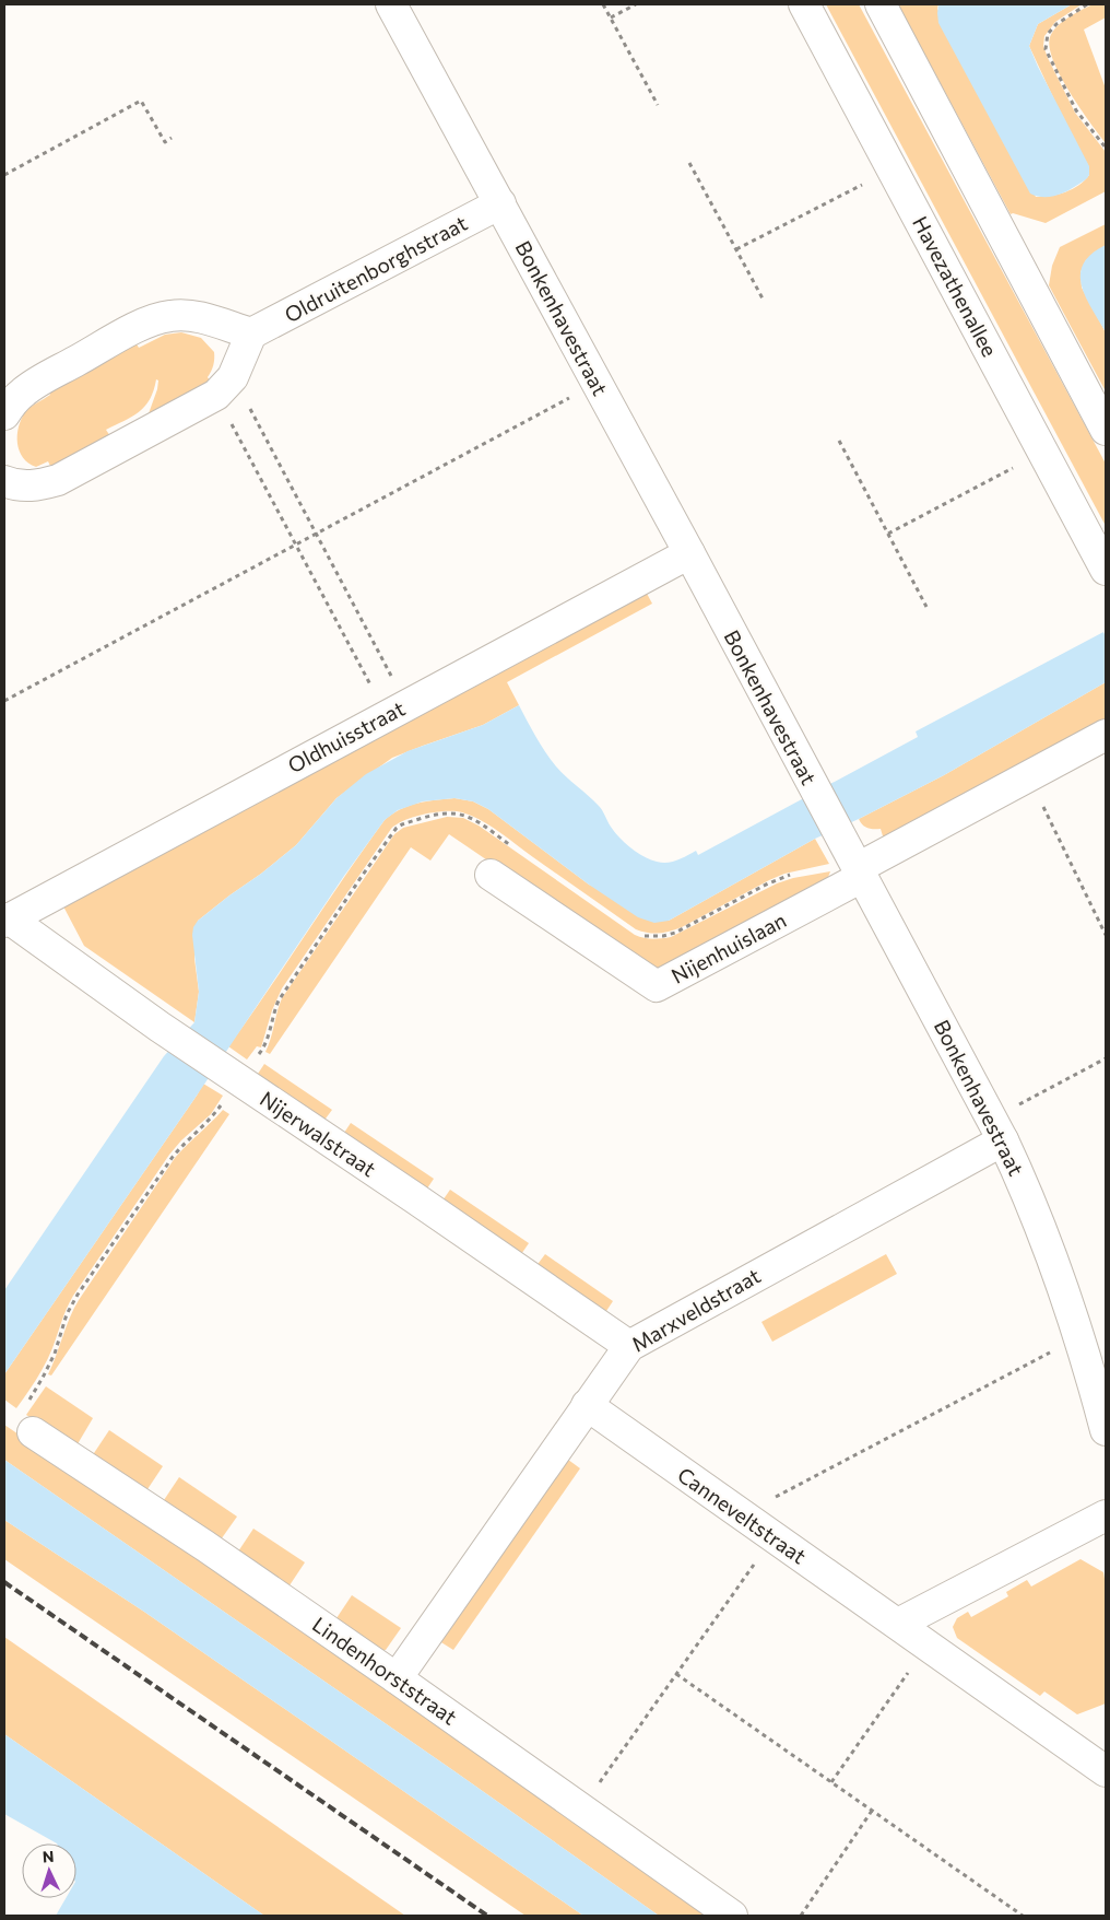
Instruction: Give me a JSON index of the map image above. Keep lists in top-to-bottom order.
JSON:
{
  "streets": {
    "street": [
      "Oldruitenborghstraat",
      "Havezathenallee",
      "Bonkenhavestraat",
      "Oldhuisstraat",
      "Nijenhuislaan",
      "Nijerwalstraat",
      "Marxveldstraat",
      "Canneveltstraat",
      "Lindenhorststraat"
    ]
  },
  "crossings": [
    ["Oldruitenborghstraat", "Bonkenhavestraat"],
    ["Bonkenhavestraat", "Oldhuisstraat"],
    ["Bonkenhavestraat", "Nijenhuislaan"],
    ["Bonkenhavestraat", "Marxveldstraat"],
    ["Oldhuisstraat", "Nijerwalstraat"],
    ["Nijerwalstraat", "Marxveldstraat"],
    ["Marxveldstraat", "Canneveltstraat"],
    ["Marxveldstraat", "Lindenhorststraat"]
  ],
  "north": "top"
}
